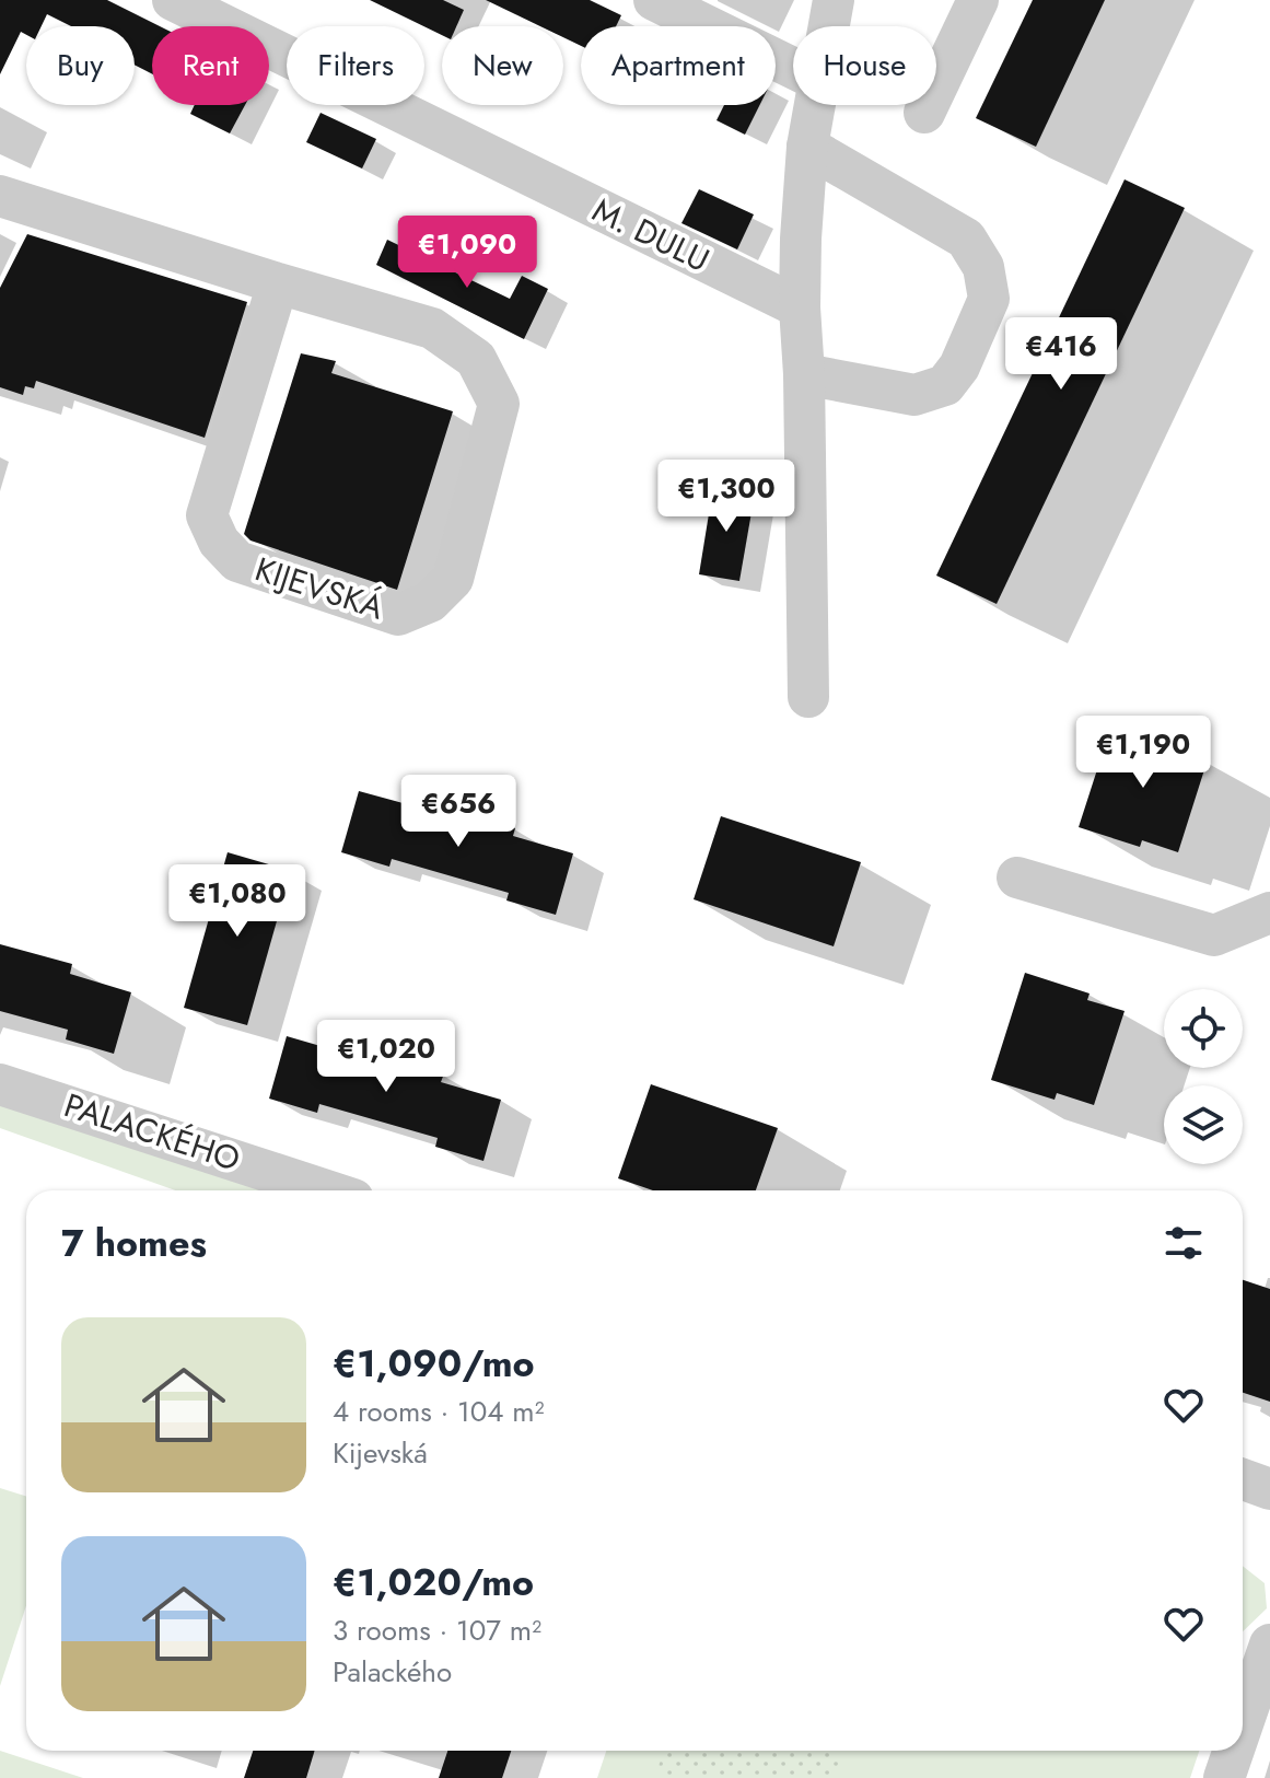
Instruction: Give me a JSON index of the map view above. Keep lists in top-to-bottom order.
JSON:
{
  "streets": {
    "street": ["M. DULU", "KIJEVSKÁ", "PALACKÉHO"]
  },
  "page": {
    "chip": [
      "Buy",
      "Rent",
      "Filters",
      "New",
      "Apartment",
      "House"
    ],
    "price": [
      "€1,090",
      "€416",
      "€1,300",
      "€1,190",
      "€656",
      "€1,080",
      "€1,020"
    ],
    "heading": "7 homes",
    "list": [
      {
        "name": "€1,090/mo",
        "note": "4 rooms · 104 m² · Kijevská"
      },
      {
        "name": "€1,020/mo",
        "note": "3 rooms · 107 m² · Palackého"
      }
    ]
  }
}
